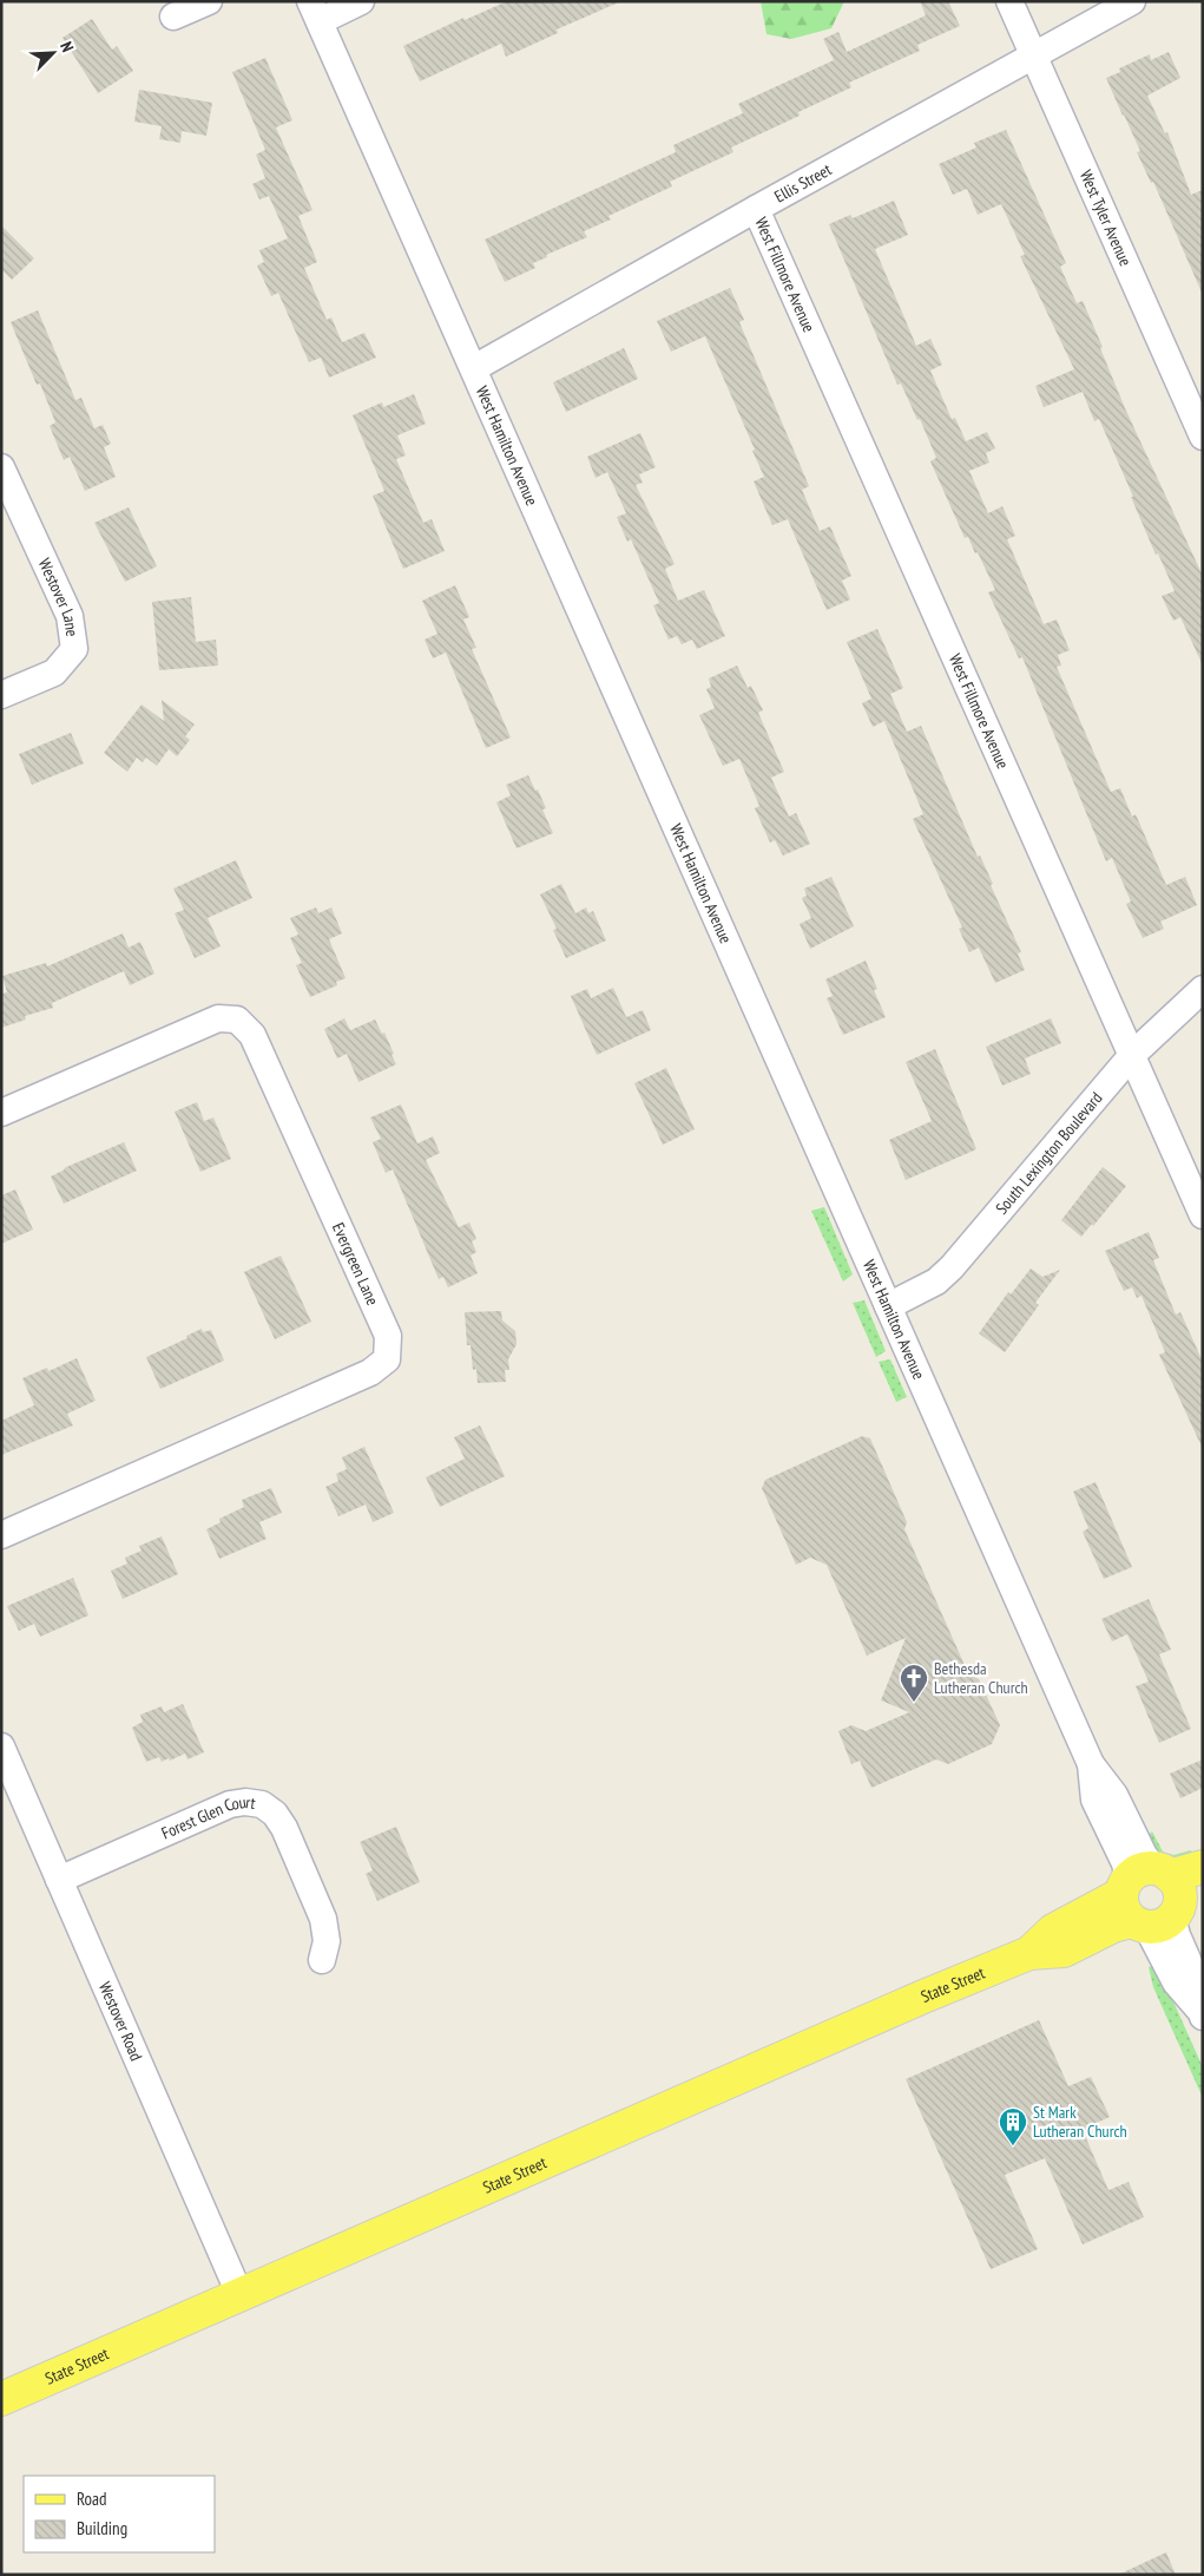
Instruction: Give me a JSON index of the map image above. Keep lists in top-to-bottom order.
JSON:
{
  "streets": {
    "main road": ["State Street"],
    "street": [
      "Ellis Street",
      "West Tyler Avenue",
      "West Fillmore Avenue",
      "West Hamilton Avenue",
      "Westover Lane",
      "South Lexington Boulevard",
      "Evergreen Lane",
      "Forest Glen Court",
      "Westover Road"
    ]
  },
  "crossings": [
    ["Ellis Street", "West Tyler Avenue"],
    ["Ellis Street", "West Fillmore Avenue"],
    ["Ellis Street", "West Hamilton Avenue"],
    ["West Fillmore Avenue", "South Lexington Boulevard"],
    ["West Hamilton Avenue", "South Lexington Boulevard"],
    ["West Hamilton Avenue", "State Street"],
    ["Forest Glen Court", "Westover Road"],
    ["State Street", "Westover Road"]
  ],
  "places": {
    "church": ["Bethesda Lutheran Church"],
    "building": ["St Mark Lutheran Church"]
  },
  "legend": ["Road", "Building"],
  "north": "top right"
}
